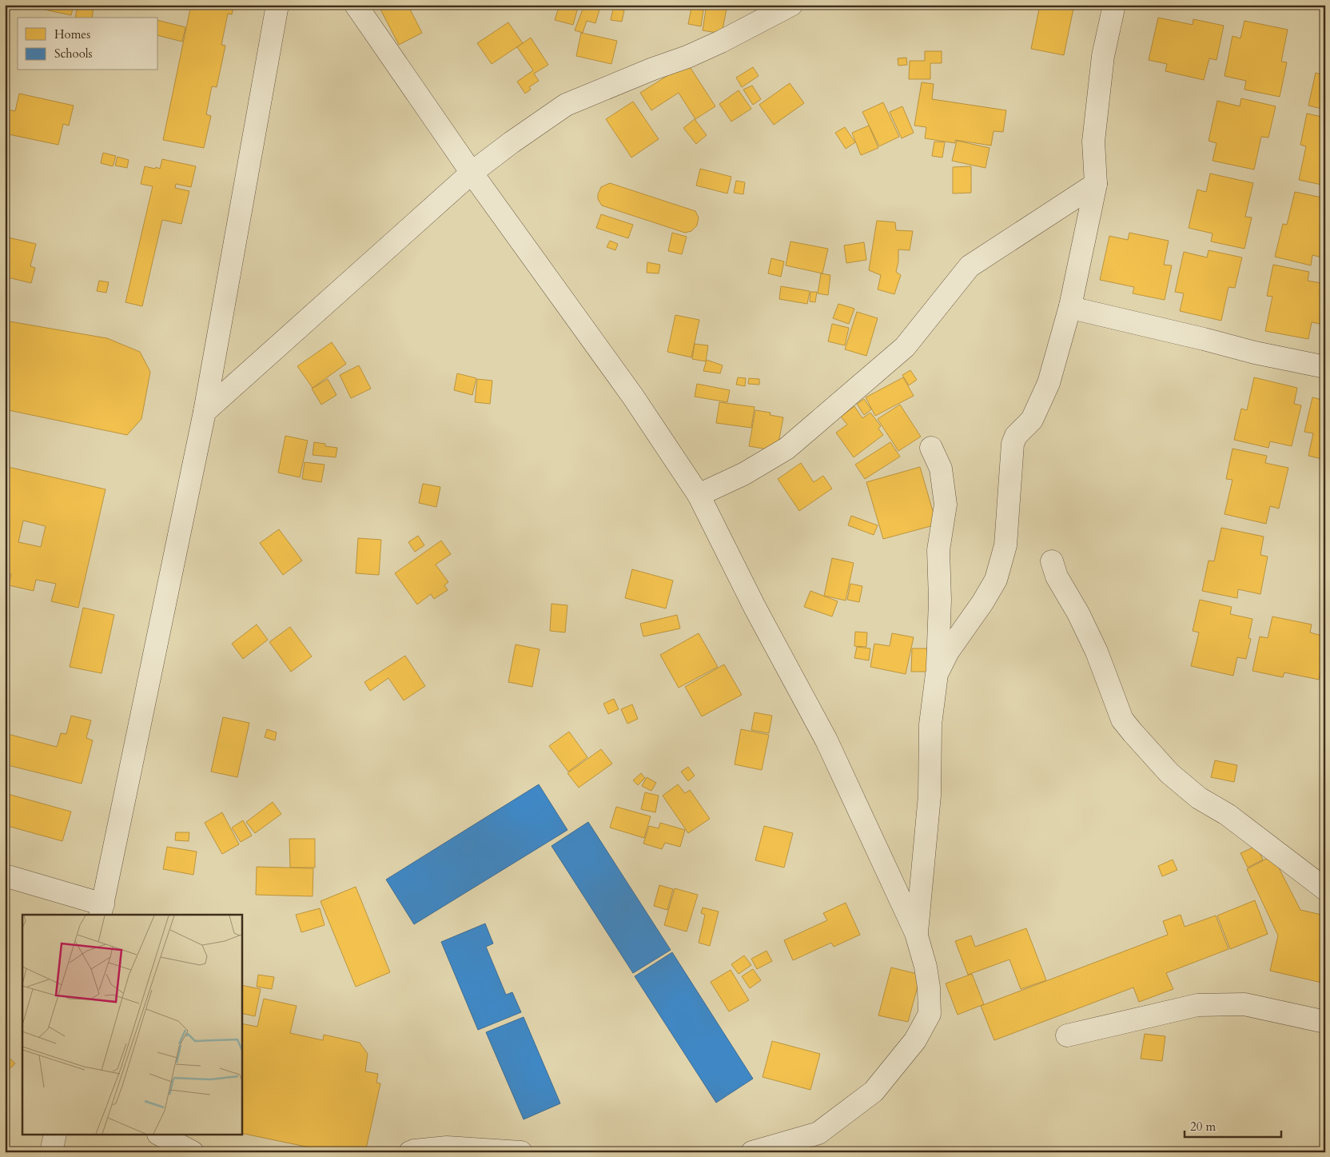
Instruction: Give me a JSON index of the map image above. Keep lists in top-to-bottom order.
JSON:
{
  "legend": ["Homes", "Schools"],
  "scale_bar": "20 m"
}
